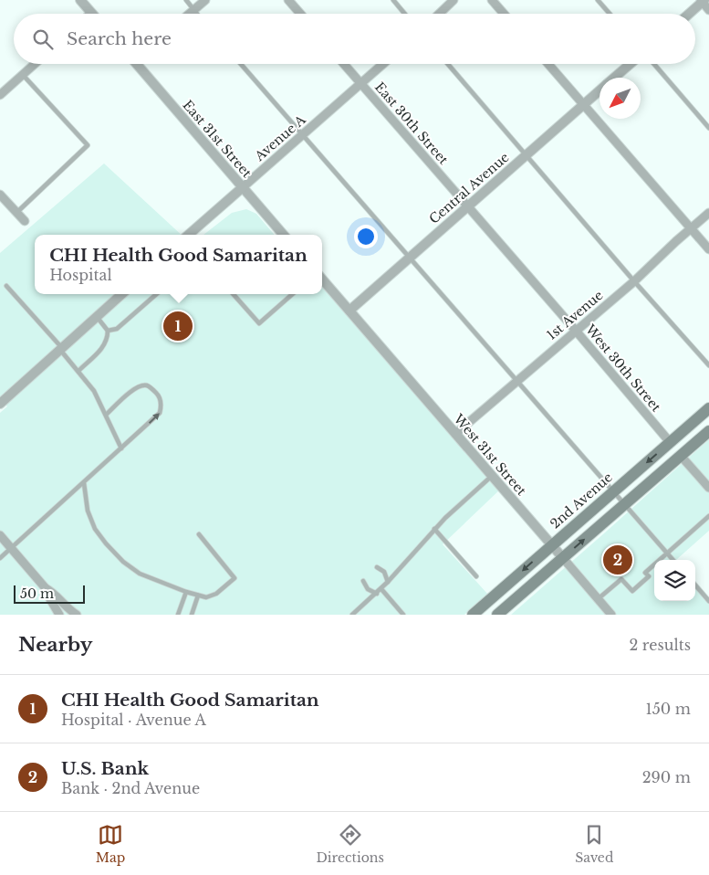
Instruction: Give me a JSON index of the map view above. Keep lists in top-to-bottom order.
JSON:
{
  "streets": {
    "main road": ["2nd Avenue"],
    "street": [
      "East 30th Street",
      "Avenue A",
      "East 31st Street",
      "Central Avenue",
      "1st Avenue",
      "West 30th Street",
      "West 31st Street"
    ]
  },
  "crossings": [
    ["East 30th Street", "Avenue A"],
    ["East 30th Street", "Central Avenue"],
    ["East 30th Street", "West 30th Street"],
    ["Avenue A", "East 31st Street"],
    ["Central Avenue", "West 30th Street"],
    ["Central Avenue", "West 31st Street"],
    ["1st Avenue", "West 30th Street"],
    ["1st Avenue", "West 31st Street"],
    ["West 30th Street", "2nd Avenue"],
    ["West 31st Street", "2nd Avenue"]
  ],
  "scale_bar": "50 m",
  "north": "bottom left",
  "page": {
    "search": "Search here",
    "popup": ["CHI Health Good Samaritan", "Hospital"],
    "pins": ["1", "2"],
    "scale": "50 m",
    "heading": ["Nearby", "2 results"],
    "list": [
      {
        "mark": "1",
        "name": "CHI Health Good Samaritan",
        "note": "Hospital · Avenue A",
        "value": "150 m"
      },
      {
        "mark": "2",
        "name": "U.S. Bank",
        "note": "Bank · 2nd Avenue",
        "value": "290 m"
      }
    ],
    "nav": ["Map", "Directions", "Saved"]
  }
}
